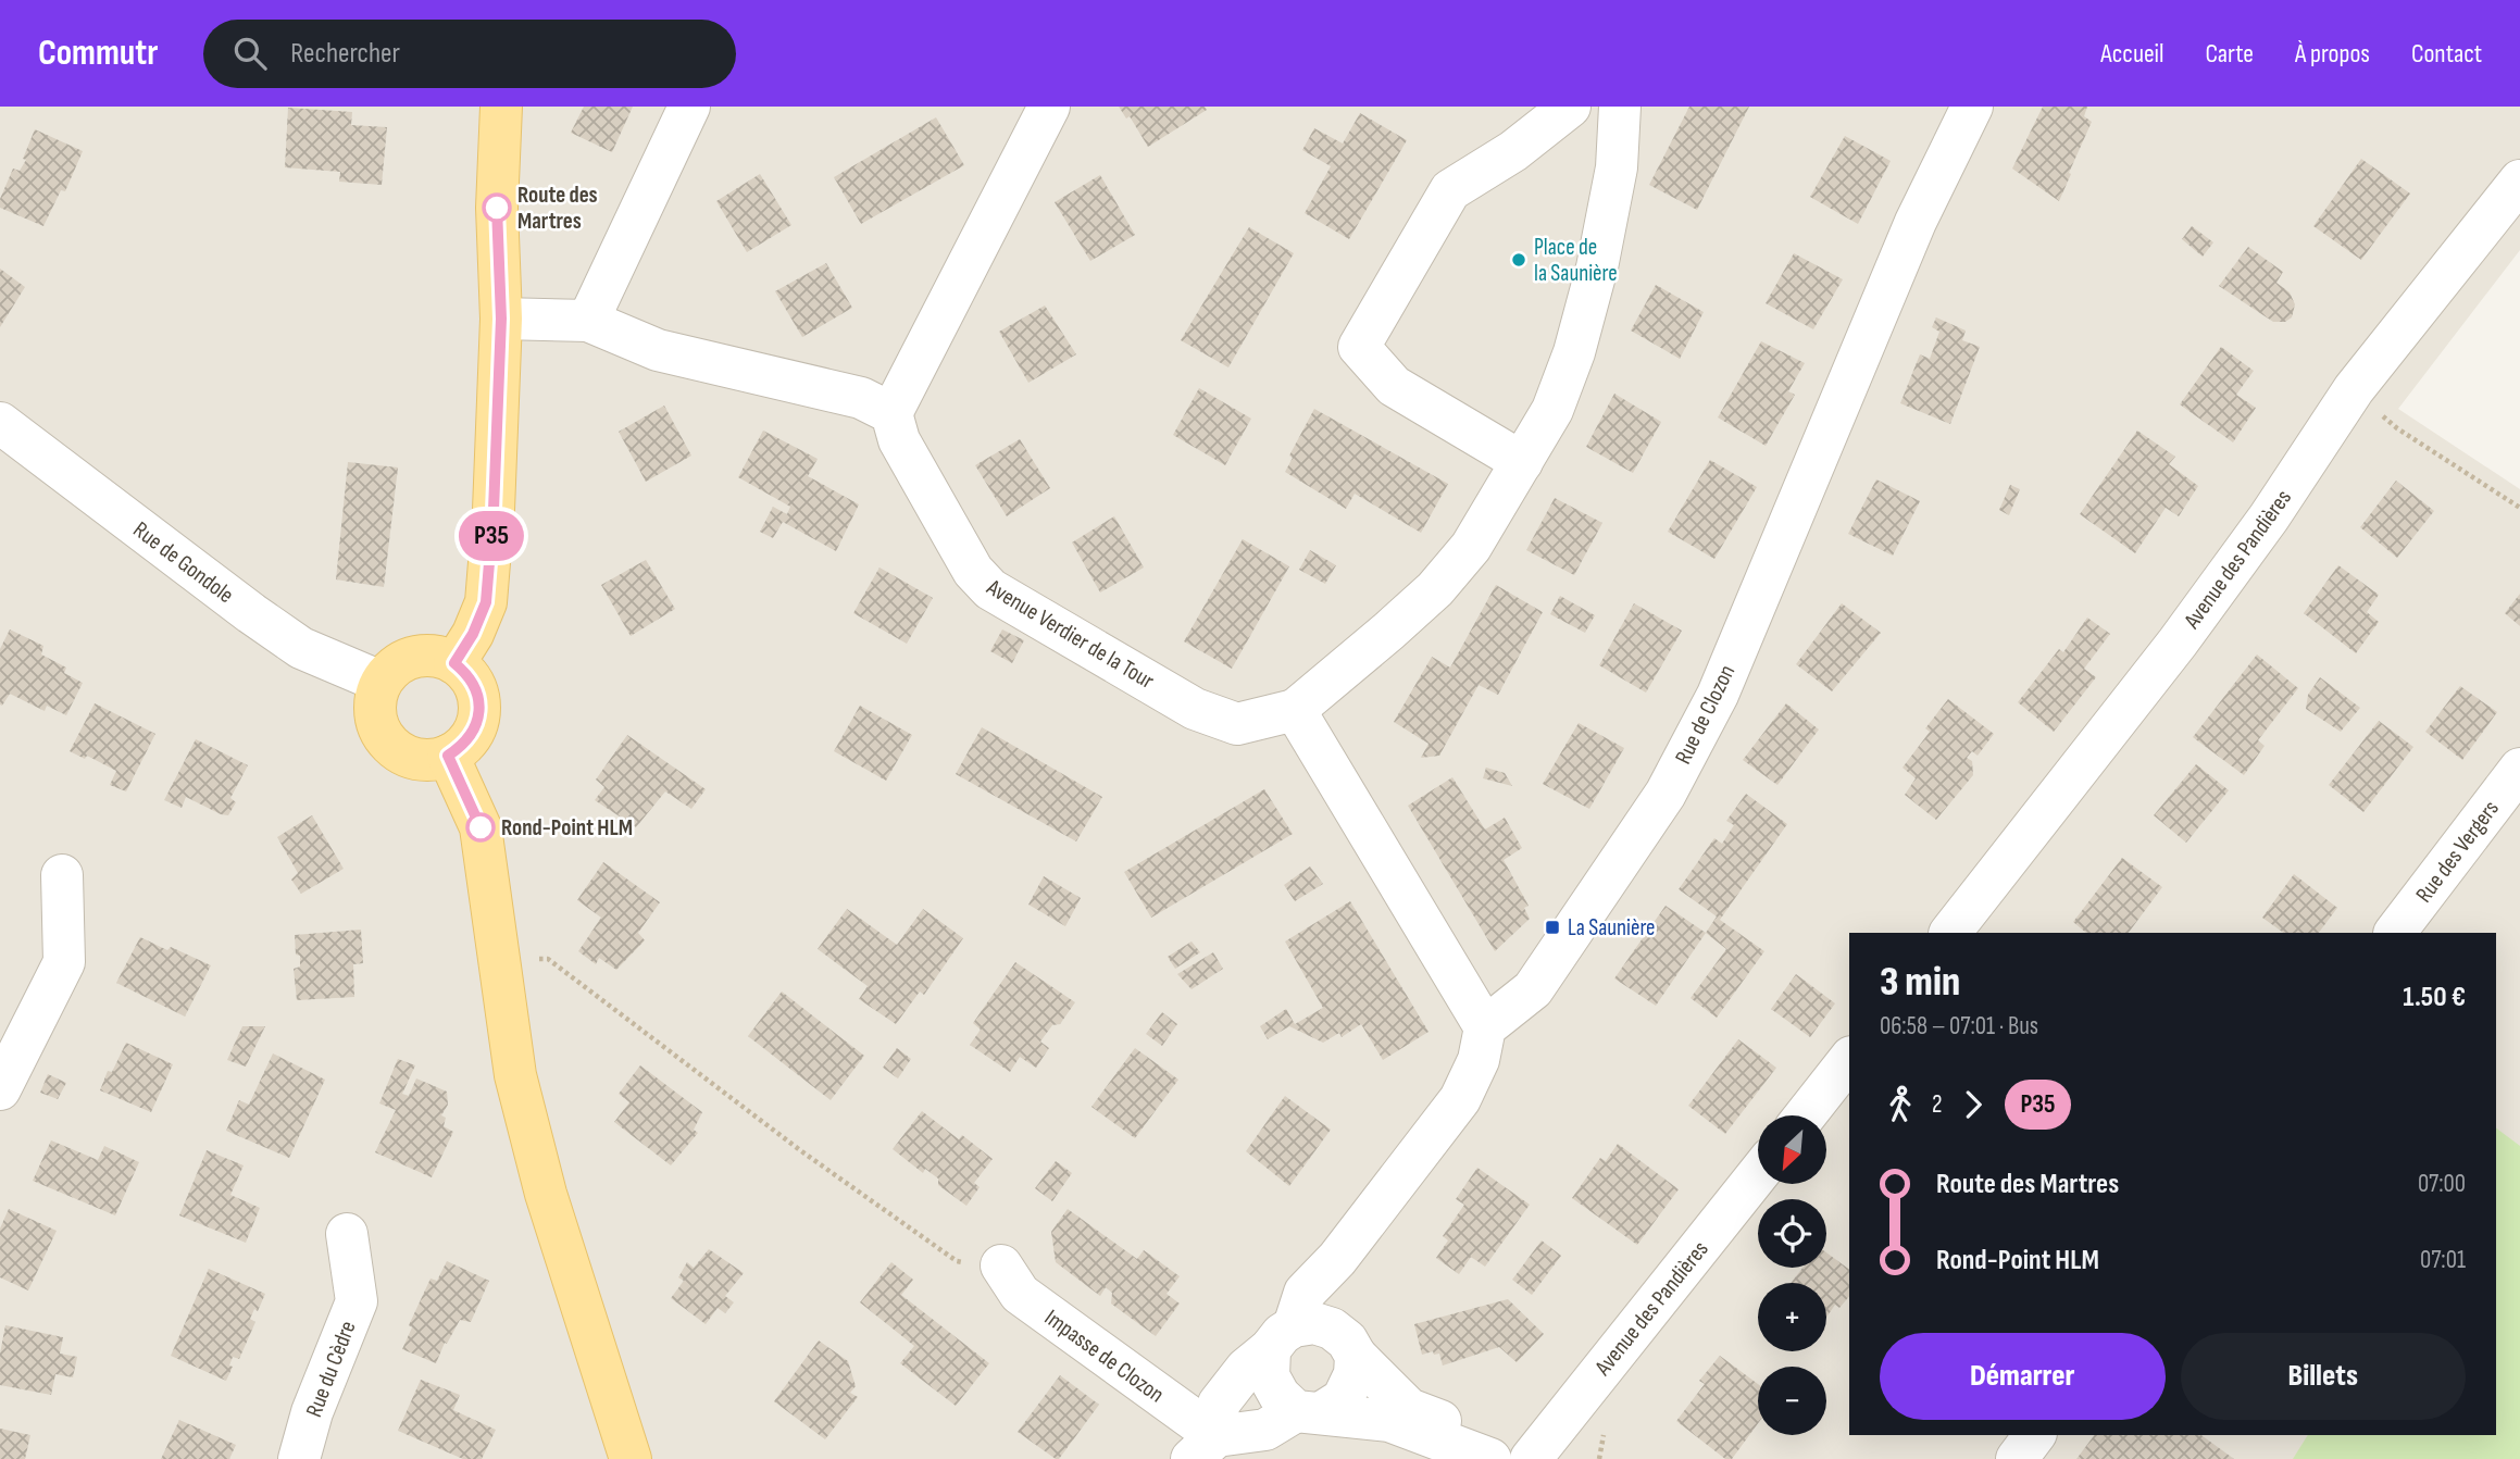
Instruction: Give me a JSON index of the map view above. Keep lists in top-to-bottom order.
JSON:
{
  "streets": {
    "street": [
      "Avenue des Pandières",
      "Rue de Gondole",
      "Avenue Verdier de la Tour",
      "Rue de Clozon",
      "Rue des Vergers",
      "Impasse de Clozon",
      "Rue du Cèdre"
    ]
  },
  "places": {
    "other": ["Route des Martres", "Place de la Saunière", "Rond-Point HLM"],
    "transit": ["La Saunière"]
  },
  "lines": ["bus line P35"],
  "north": "bottom left",
  "page": {
    "header": "Commutr",
    "search": "Rechercher",
    "nav": [
      "Accueil",
      "Carte",
      "À propos",
      "Contact"
    ],
    "on_map": "P35",
    "heading": ["3 min", "06:58 – 07:01 · Bus", "1.50 €"],
    "legs": ["2", "P35"],
    "map_buttons": ["+", "−"],
    "list": [
      {
        "name": "Route des Martres",
        "value": "07:00"
      },
      {
        "name": "Rond-Point HLM",
        "value": "07:01"
      }
    ],
    "buttons": ["Démarrer", "Billets"]
  }
}
